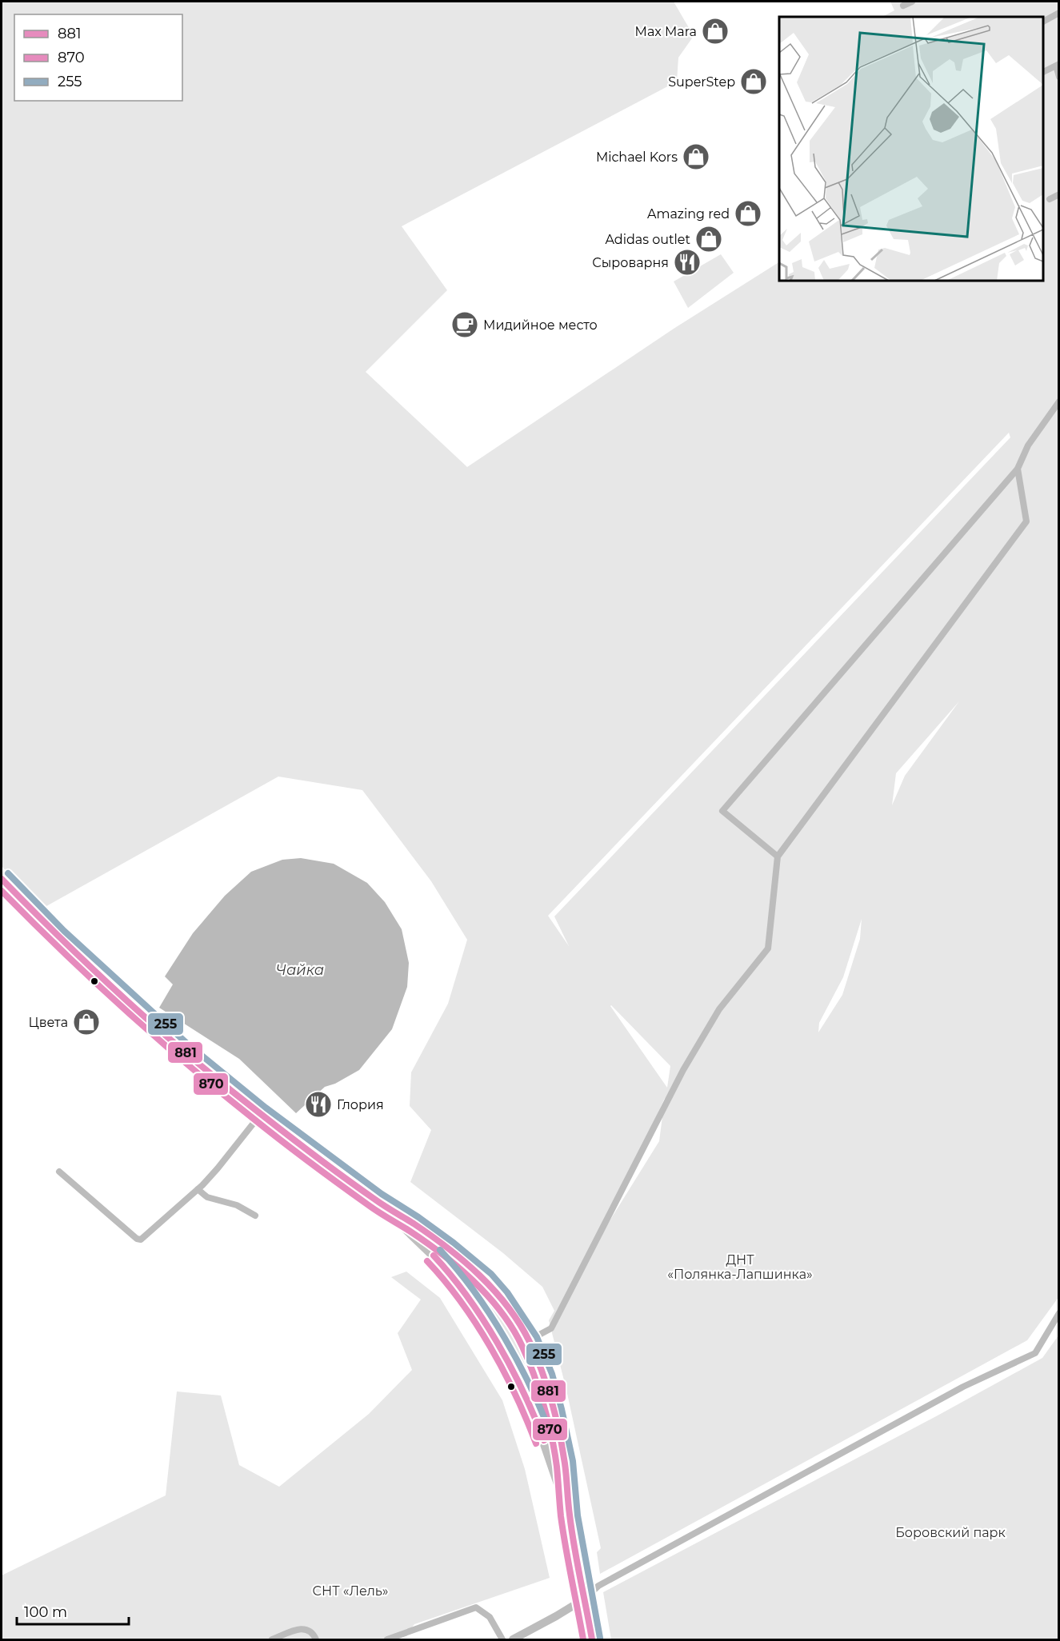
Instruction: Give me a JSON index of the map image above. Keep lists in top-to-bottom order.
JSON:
{
  "water": ["Чайка"],
  "parks": ["ДНТ «Полянка-Лапшинка»", "Боровский парк", "СНТ «Лель»"],
  "places": {
    "shop": [
      "Max Mara",
      "SuperStep",
      "Michael Kors",
      "Amazing red",
      "Adidas outlet",
      "Цвета"
    ],
    "restaurant": ["Сыроварня", "Глория"],
    "cafe": ["Мидийное место"]
  },
  "lines": ["transit line 255", "transit line 881", "transit line 870"],
  "legend": ["881", "870", "255"],
  "scale_bar": "100 m"
}
